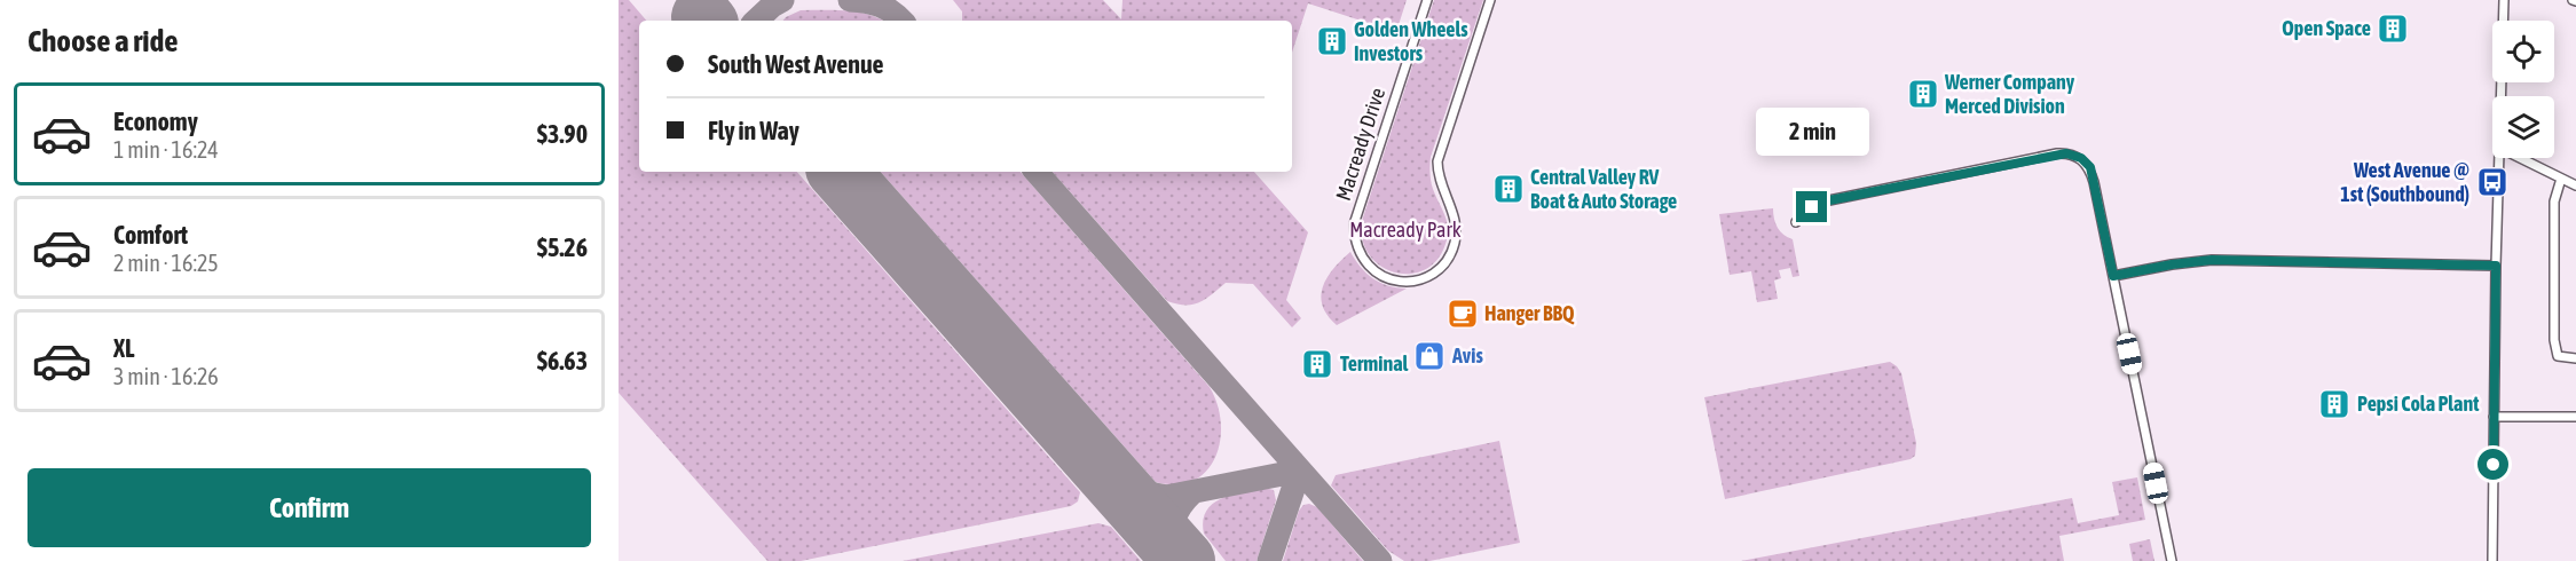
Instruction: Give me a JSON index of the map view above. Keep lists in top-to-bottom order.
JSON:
{
  "streets": {
    "street": ["Macready Drive"]
  },
  "parks": ["Macready Park"],
  "places": {
    "building": [
      "Open Space",
      "Golden Wheels Investors",
      "Werner Company Merced Division",
      "Central Valley RV Boat & Auto Storage",
      "Terminal",
      "Pepsi Cola Plant"
    ],
    "bus stop": ["West Avenue @ 1st (Southbound)"],
    "cafe": ["Hanger BBQ"],
    "shop": ["Avis"]
  },
  "page": {
    "heading": "Choose a ride",
    "banner": ["South West Avenue", "Fly in Way"],
    "list": [
      {
        "name": "Economy",
        "note": "1 min · 16:24",
        "value": "$3.90"
      },
      {
        "name": "Comfort",
        "note": "2 min · 16:25",
        "value": "$5.26"
      },
      {
        "name": "XL",
        "note": "3 min · 16:26",
        "value": "$6.63"
      }
    ],
    "bubble": "2 min",
    "buttons": "Confirm"
  }
}
